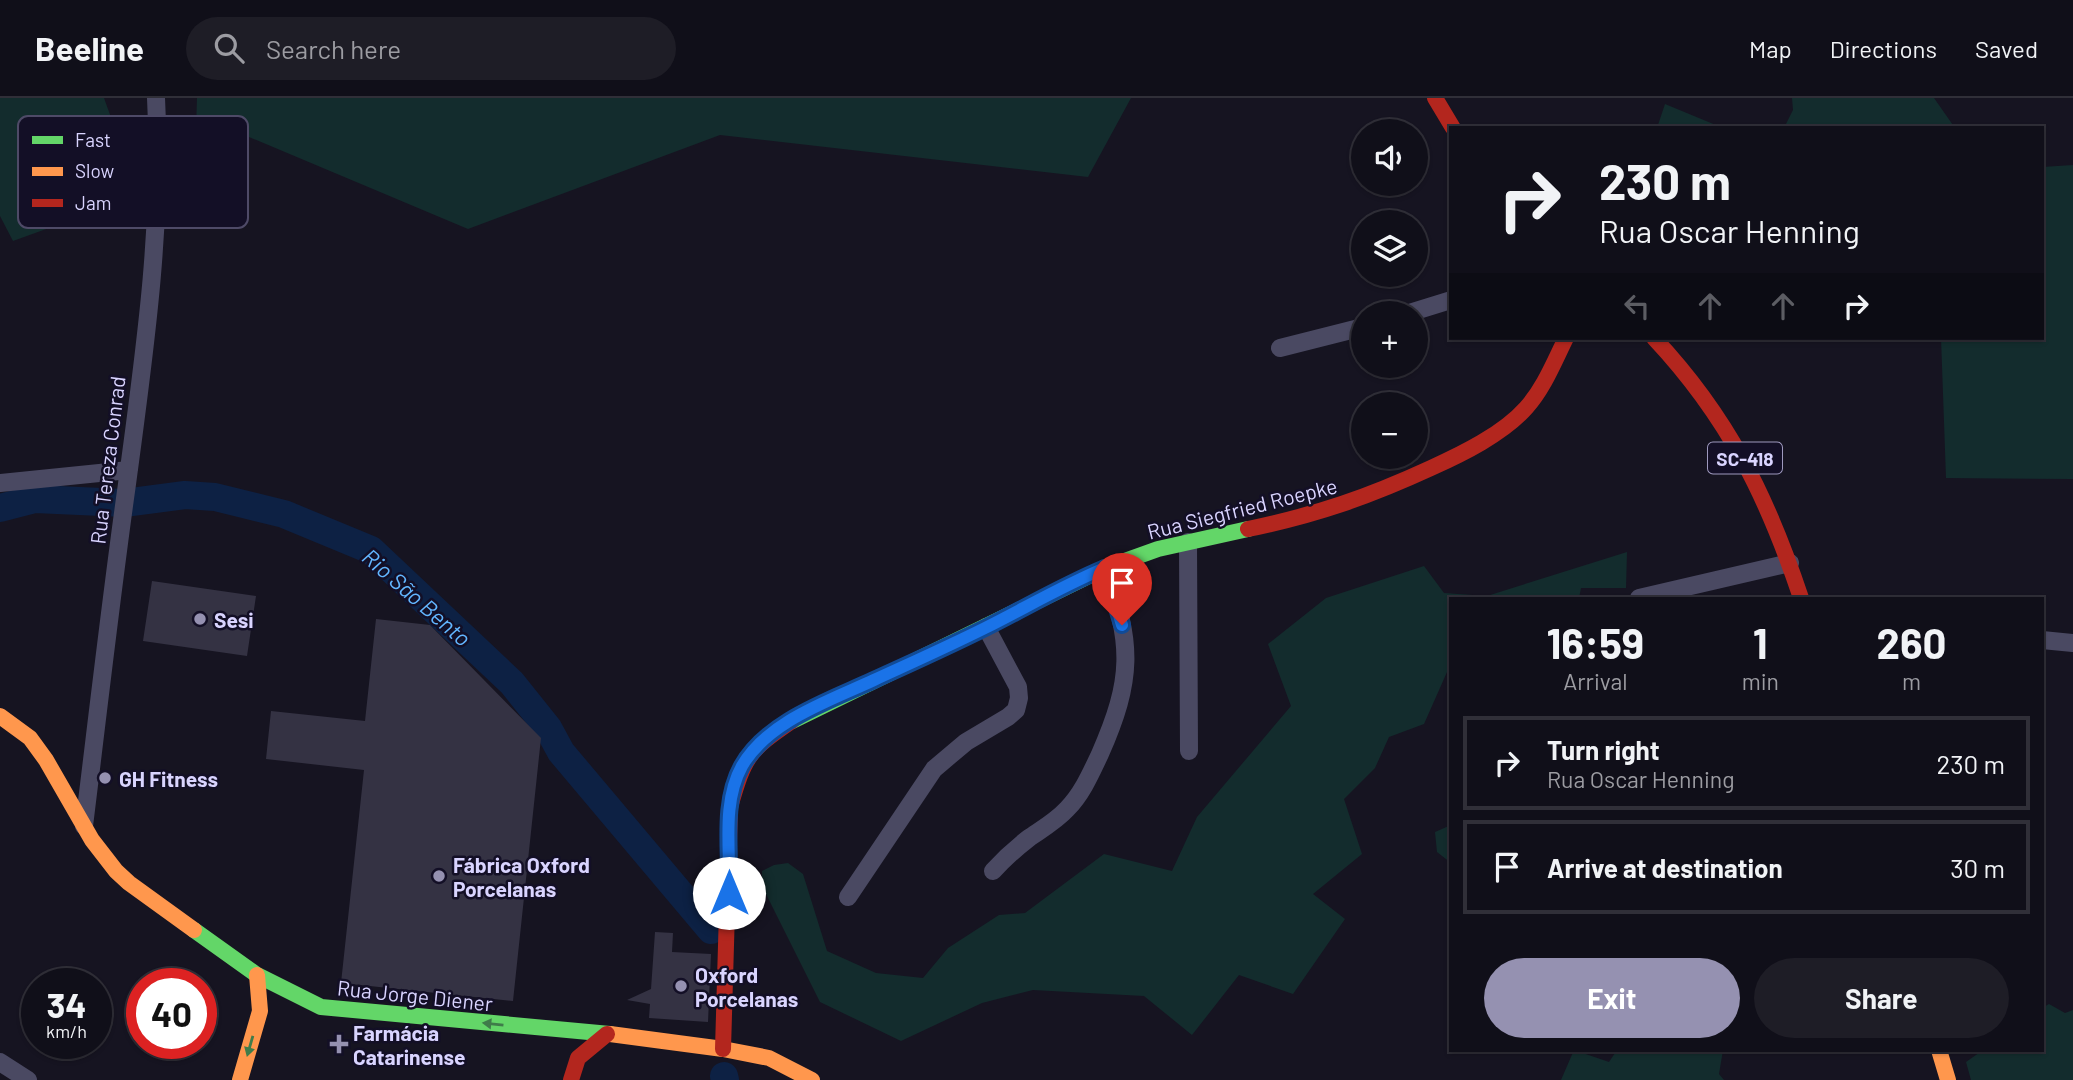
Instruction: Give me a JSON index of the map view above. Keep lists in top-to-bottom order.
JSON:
{
  "streets": {
    "street": [
      "SC-418",
      "Rua Tereza Conrad",
      "Rua Siegfried Roepke",
      "Rua Jorge Diener"
    ]
  },
  "crossings": [
    ["Rua Tereza Conrad", "Rua Jorge Diener"],
    ["Rua Siegfried Roepke", "Rua Jorge Diener"]
  ],
  "water": ["Rio São Bento"],
  "places": {
    "other": [
      "Sesi",
      "GH Fitness",
      "Fábrica Oxford Porcelanas",
      "Oxford Porcelanas"
    ],
    "health": ["Farmácia Catarinense"]
  },
  "legend": ["Fast", "Slow", "Jam"],
  "page": {
    "header": "Beeline",
    "search": "Search here",
    "nav": ["Map", "Directions", "Saved"],
    "map_buttons": ["+", "−"],
    "turn": ["230 m", "Rua Oscar Henning"],
    "eta": [
      "16:59",
      "Arrival",
      "1",
      "min",
      "260",
      "m"
    ],
    "list": [
      {
        "name": "Turn right",
        "note": "Rua Oscar Henning",
        "value": "230 m"
      },
      {
        "name": "Arrive at destination",
        "value": "30 m"
      }
    ],
    "buttons": ["Exit", "Share"],
    "speed": "34 km/h",
    "limit": "40"
  }
}
